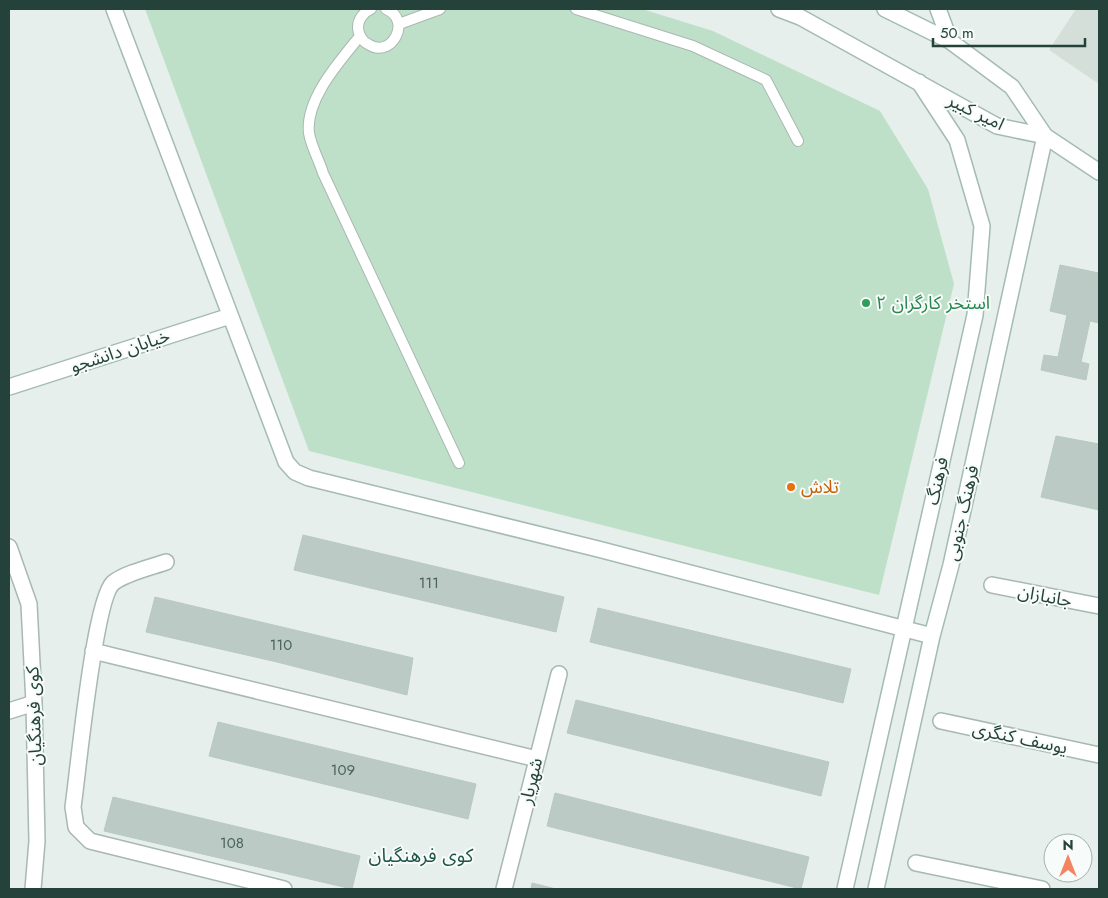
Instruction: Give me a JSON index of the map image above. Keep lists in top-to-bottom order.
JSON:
{
  "streets": {
    "street": [
      "امیر کبیر",
      "خیابان دانشجو",
      "فرهنگ",
      "فرهنگ جنوبی",
      "جانبازان",
      "کوی فرهنگیان",
      "یوسف کنگری",
      "شهریار"
    ]
  },
  "crossings": [
    ["امیر کبیر", "فرهنگ"],
    ["امیر کبیر", "فرهنگ جنوبی"]
  ],
  "districts": ["کوی فرهنگیان"],
  "places": ["استخر کارگران ۲", "تلاش"],
  "house_numbers": [
    "111",
    "110",
    "109",
    "108"
  ],
  "scale_bar": "50 m",
  "north": "top"
}
